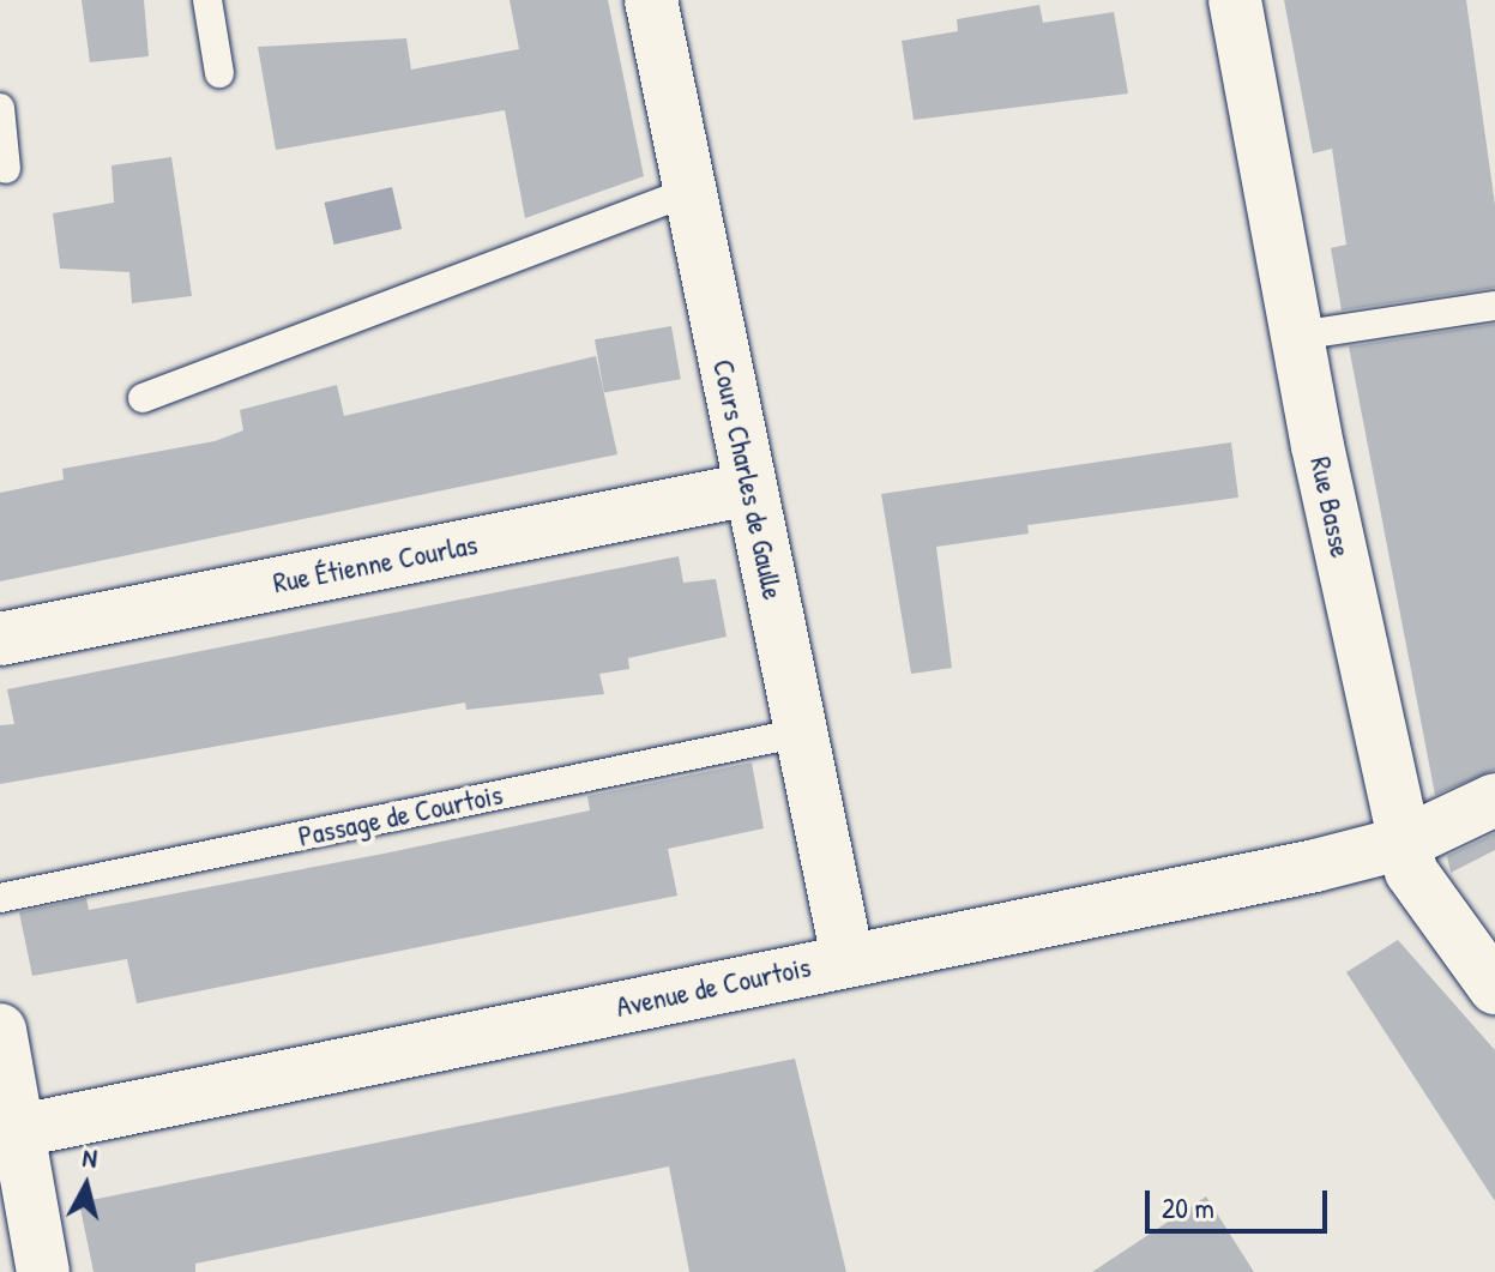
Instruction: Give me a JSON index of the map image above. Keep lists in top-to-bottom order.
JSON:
{
  "streets": {
    "street": [
      "Cours Charles de Gaulle",
      "Rue Basse",
      "Rue Étienne Courlas",
      "Avenue de Courtois"
    ],
    "lane": ["Passage de Courtois"]
  },
  "crossings": [
    ["Cours Charles de Gaulle", "Rue Étienne Courlas"],
    ["Cours Charles de Gaulle", "Passage de Courtois"],
    ["Cours Charles de Gaulle", "Avenue de Courtois"],
    ["Rue Basse", "Avenue de Courtois"]
  ],
  "scale_bar": "20 m",
  "north": "top"
}
